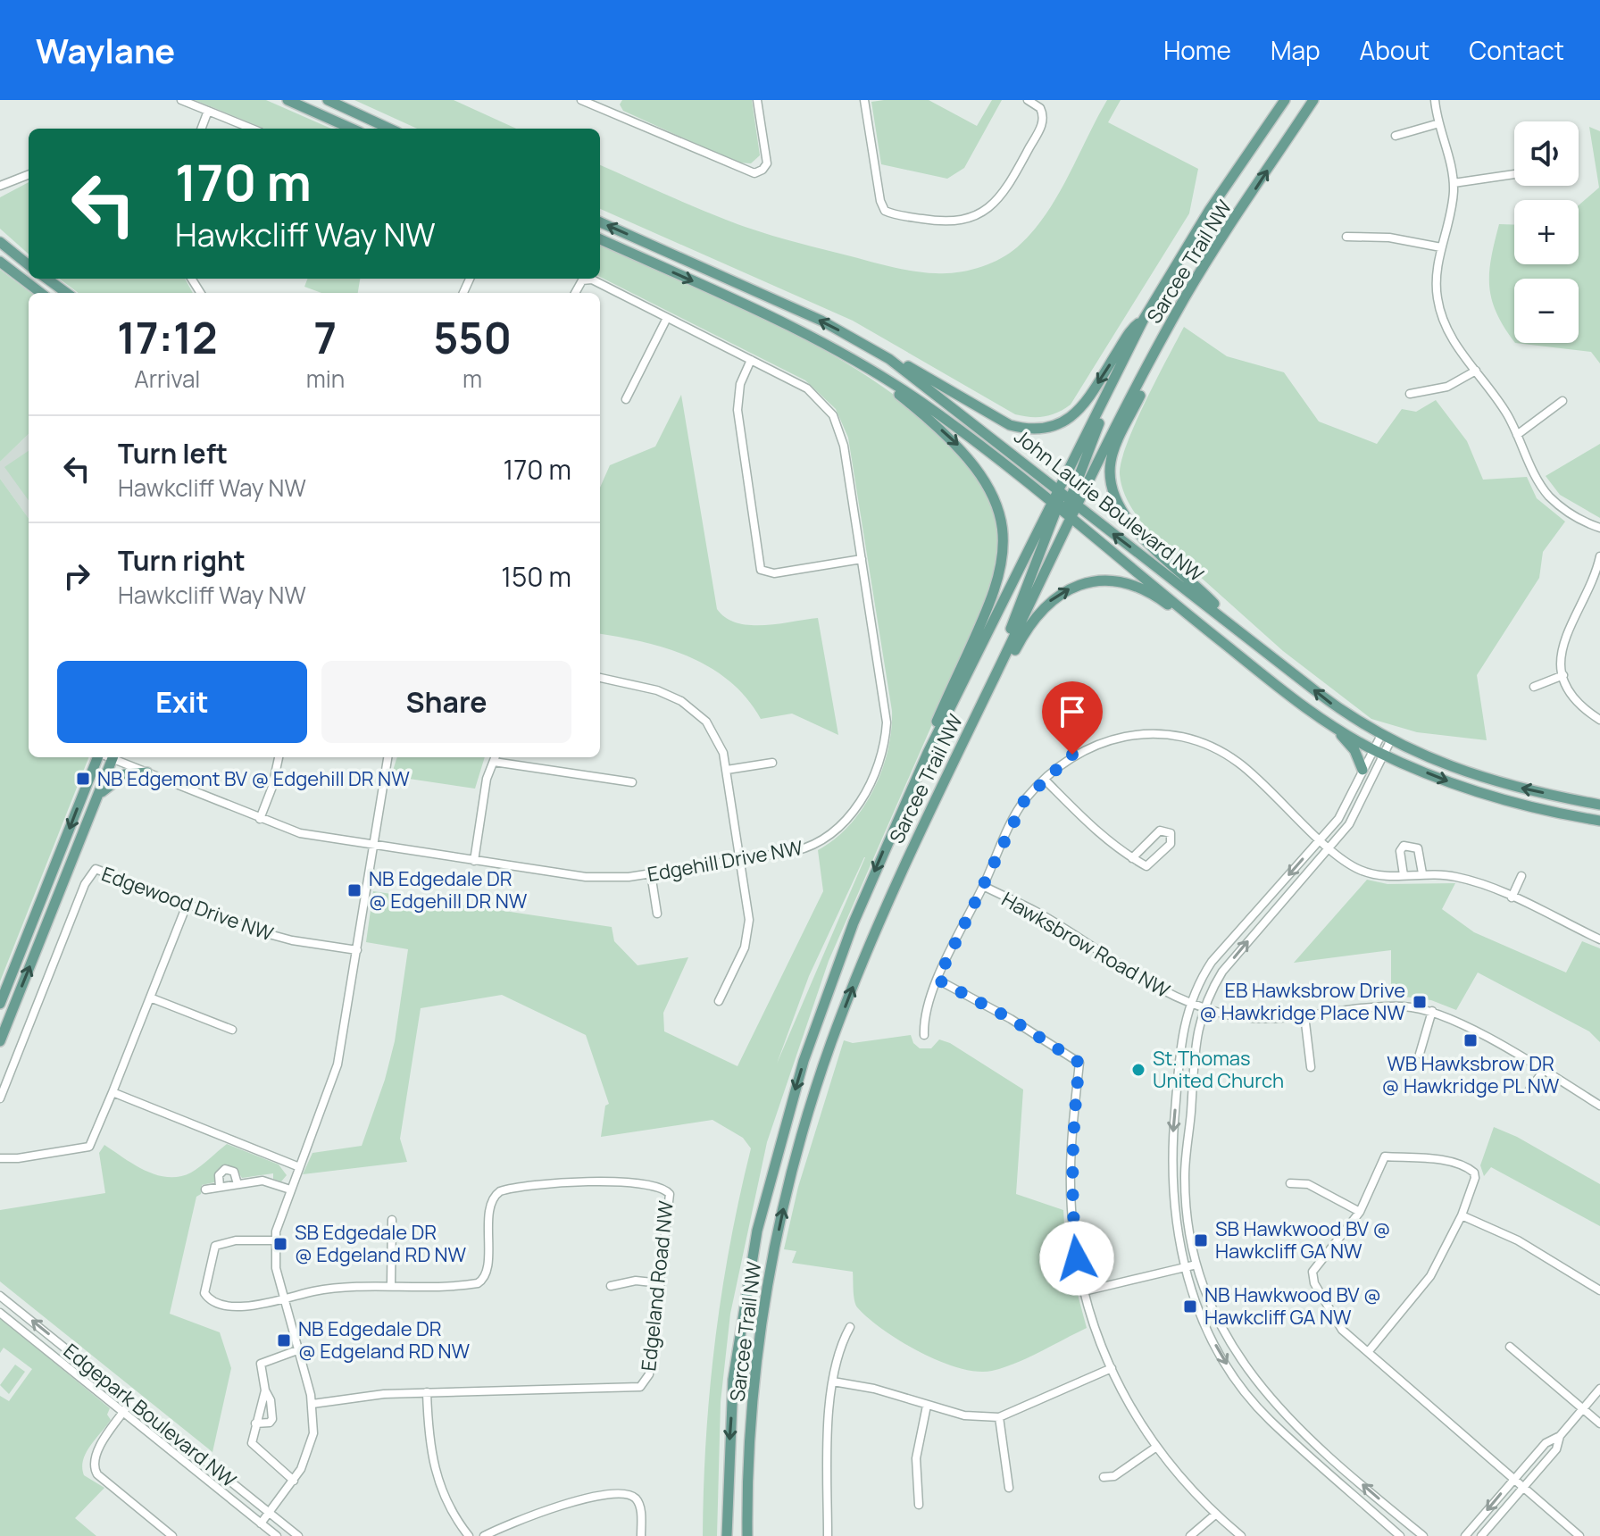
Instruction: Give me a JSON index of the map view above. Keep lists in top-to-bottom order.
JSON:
{
  "streets": {
    "main road": ["Sarcee Trail NW", "John Laurie Boulevard NW"],
    "street": [
      "Edgehill Drive NW",
      "Edgewood Drive NW",
      "Hawksbrow Road NW",
      "Edgeland Road NW",
      "Edgepark Boulevard NW"
    ]
  },
  "crossings": [
    ["Sarcee Trail NW", "John Laurie Boulevard NW"]
  ],
  "places": {
    "transit": [
      "NB Edgemont BV @ Edgehill DR NW",
      "NB Edgedale DR @ Edgehill DR NW",
      "EB Hawksbrow Drive @ Hawkridge Place NW",
      "WB Hawksbrow DR @ Hawkridge PL NW",
      "SB Hawkwood BV @ Hawkcliff GA NW",
      "SB Edgedale DR @ Edgeland RD NW",
      "NB Hawkwood BV @ Hawkcliff GA NW",
      "NB Edgedale DR @ Edgeland RD NW"
    ],
    "other": ["St.Thomas United Church"]
  },
  "page": {
    "header": "Waylane",
    "nav": [
      "Home",
      "Map",
      "About",
      "Contact"
    ],
    "map_buttons": ["+", "−"],
    "turn": ["170 m", "Hawkcliff Way NW"],
    "eta": [
      "17:12",
      "Arrival",
      "7",
      "min",
      "550",
      "m"
    ],
    "list": [
      {
        "name": "Turn left",
        "note": "Hawkcliff Way NW",
        "value": "170 m"
      },
      {
        "name": "Turn right",
        "note": "Hawkcliff Way NW",
        "value": "150 m"
      }
    ],
    "buttons": ["Exit", "Share"]
  }
}
